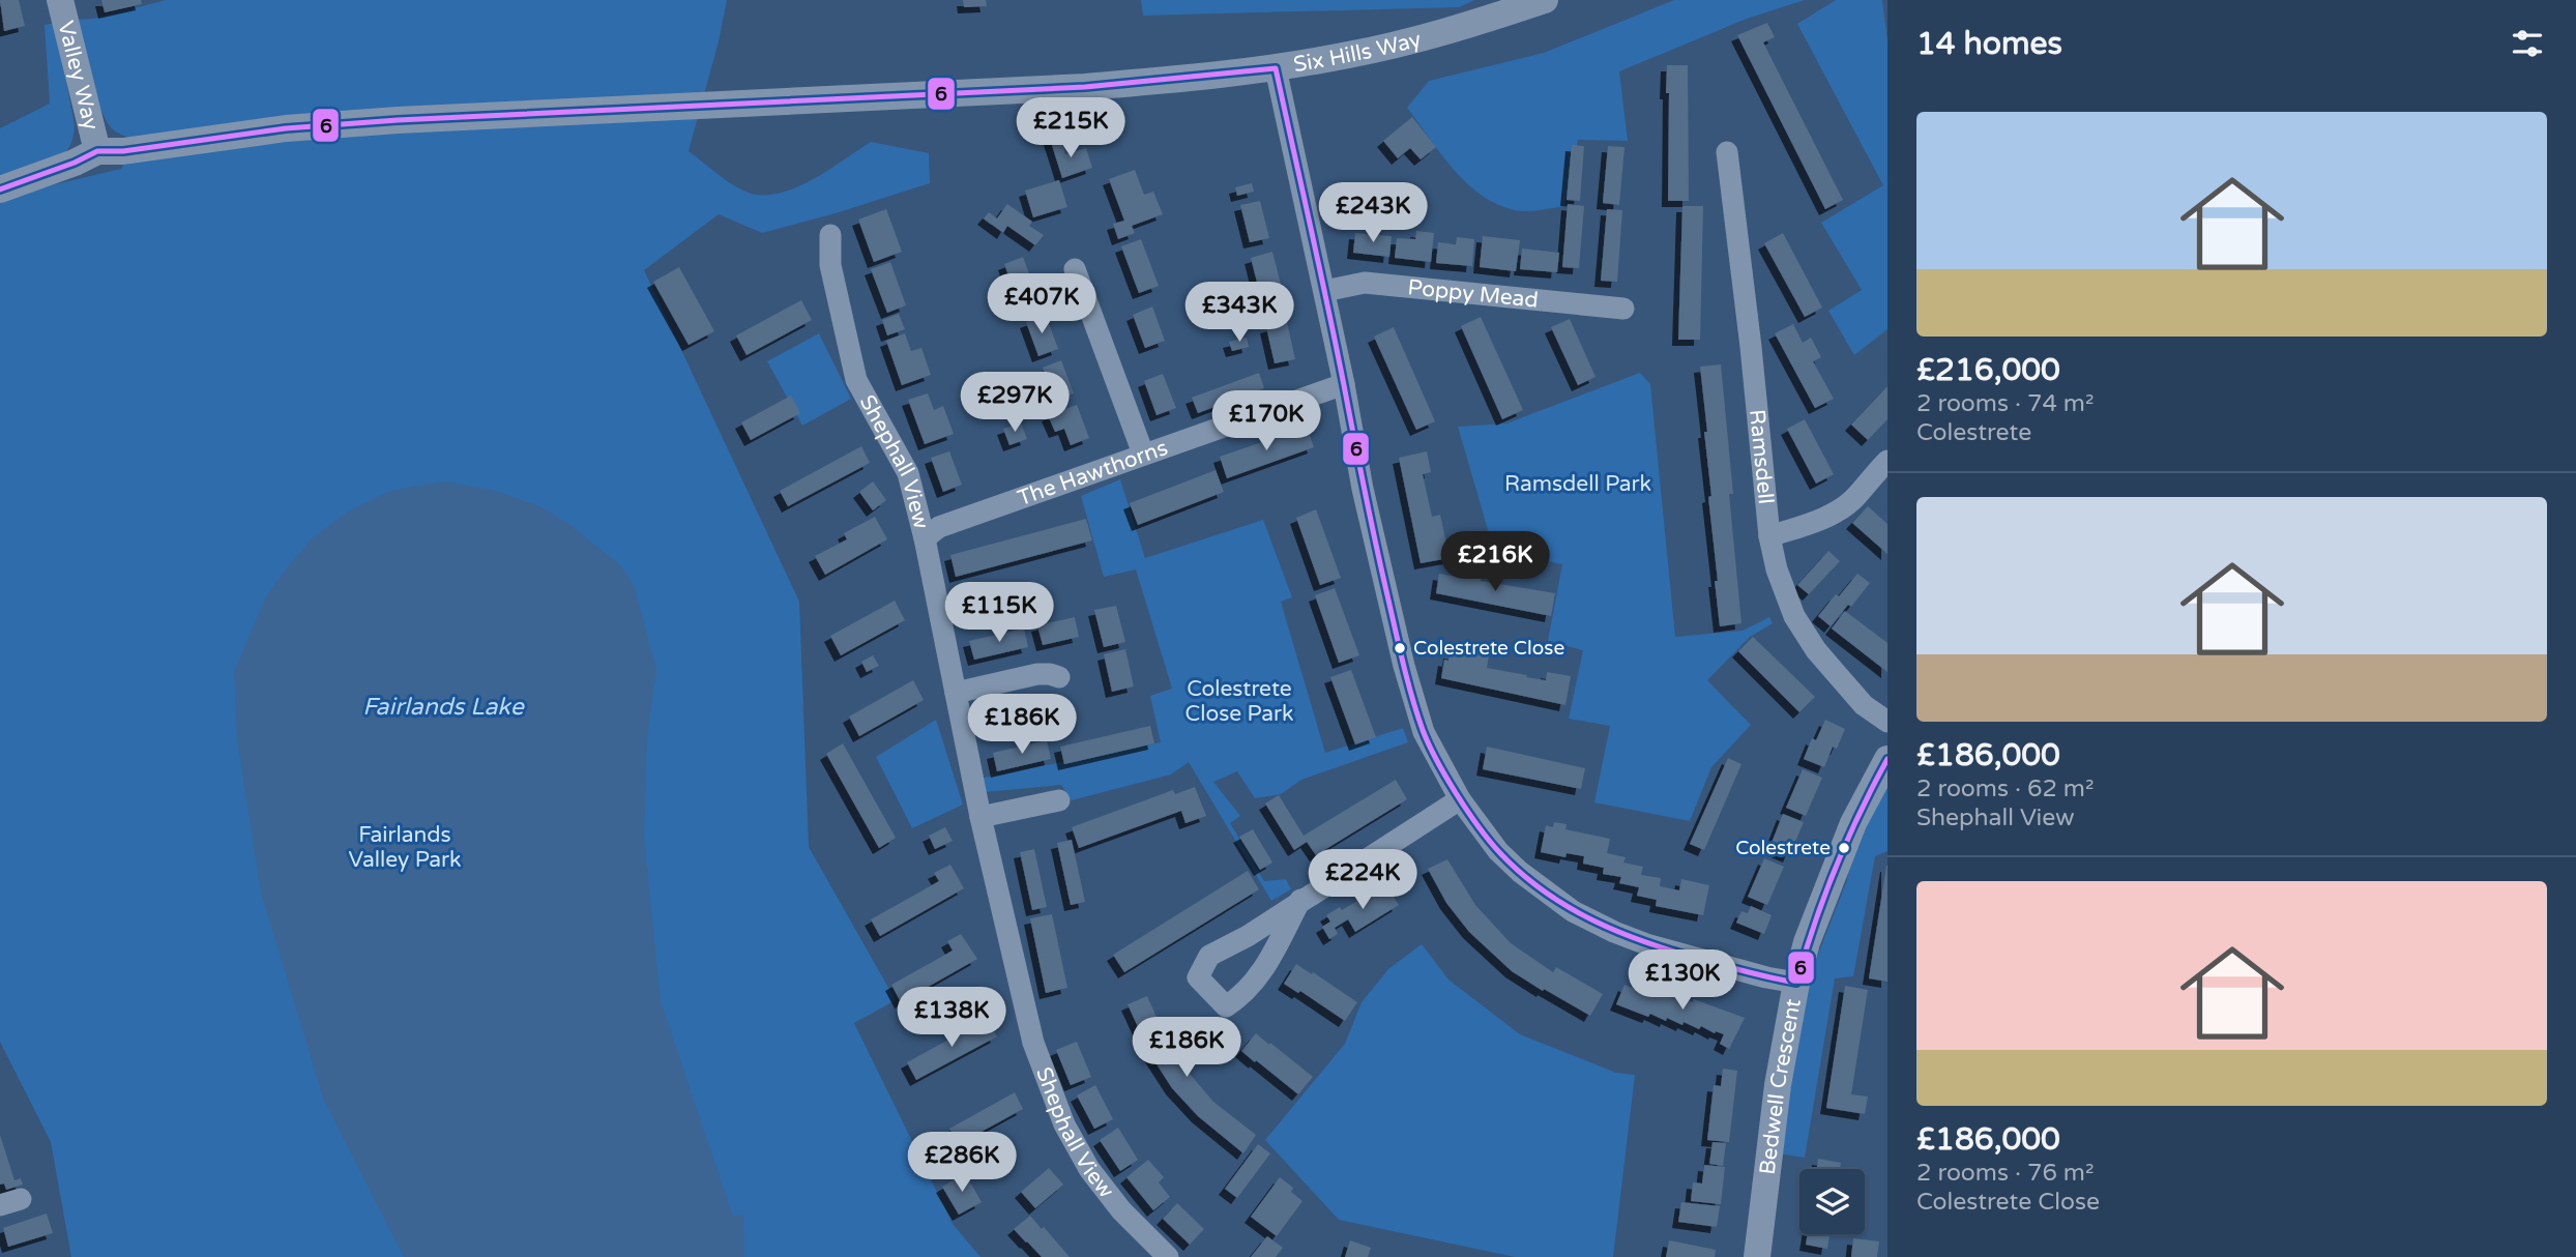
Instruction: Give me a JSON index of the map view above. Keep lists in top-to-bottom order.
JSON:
{
  "streets": {
    "street": [
      "Six Hills Way",
      "Valley Way",
      "Poppy Mead",
      "Ramsdell",
      "Shephall View",
      "The Hawthorns",
      "Bedwell Crescent"
    ]
  },
  "crossings": [
    ["Six Hills Way", "Valley Way"],
    ["Shephall View", "The Hawthorns"]
  ],
  "water": ["Fairlands Lake"],
  "parks": ["Ramsdell Park", "Colestrete Close Park", "Fairlands Valley Park"],
  "places": ["Colestrete Close", "Colestrete"],
  "lines": ["transit line 6"],
  "page": {
    "heading": "14 homes",
    "list": [
      {
        "name": "£216,000",
        "note": "2 rooms · 74 m² · Colestrete"
      },
      {
        "name": "£186,000",
        "note": "2 rooms · 62 m² · Shephall View"
      },
      {
        "name": "£186,000",
        "note": "2 rooms · 76 m² · Colestrete Close"
      }
    ],
    "price": [
      "£215K",
      "£243K",
      "£407K",
      "£343K",
      "£297K",
      "£170K",
      "£216K",
      "£115K",
      "£186K",
      "£224K",
      "£130K",
      "£138K",
      "£186K",
      "£286K"
    ]
  }
}
